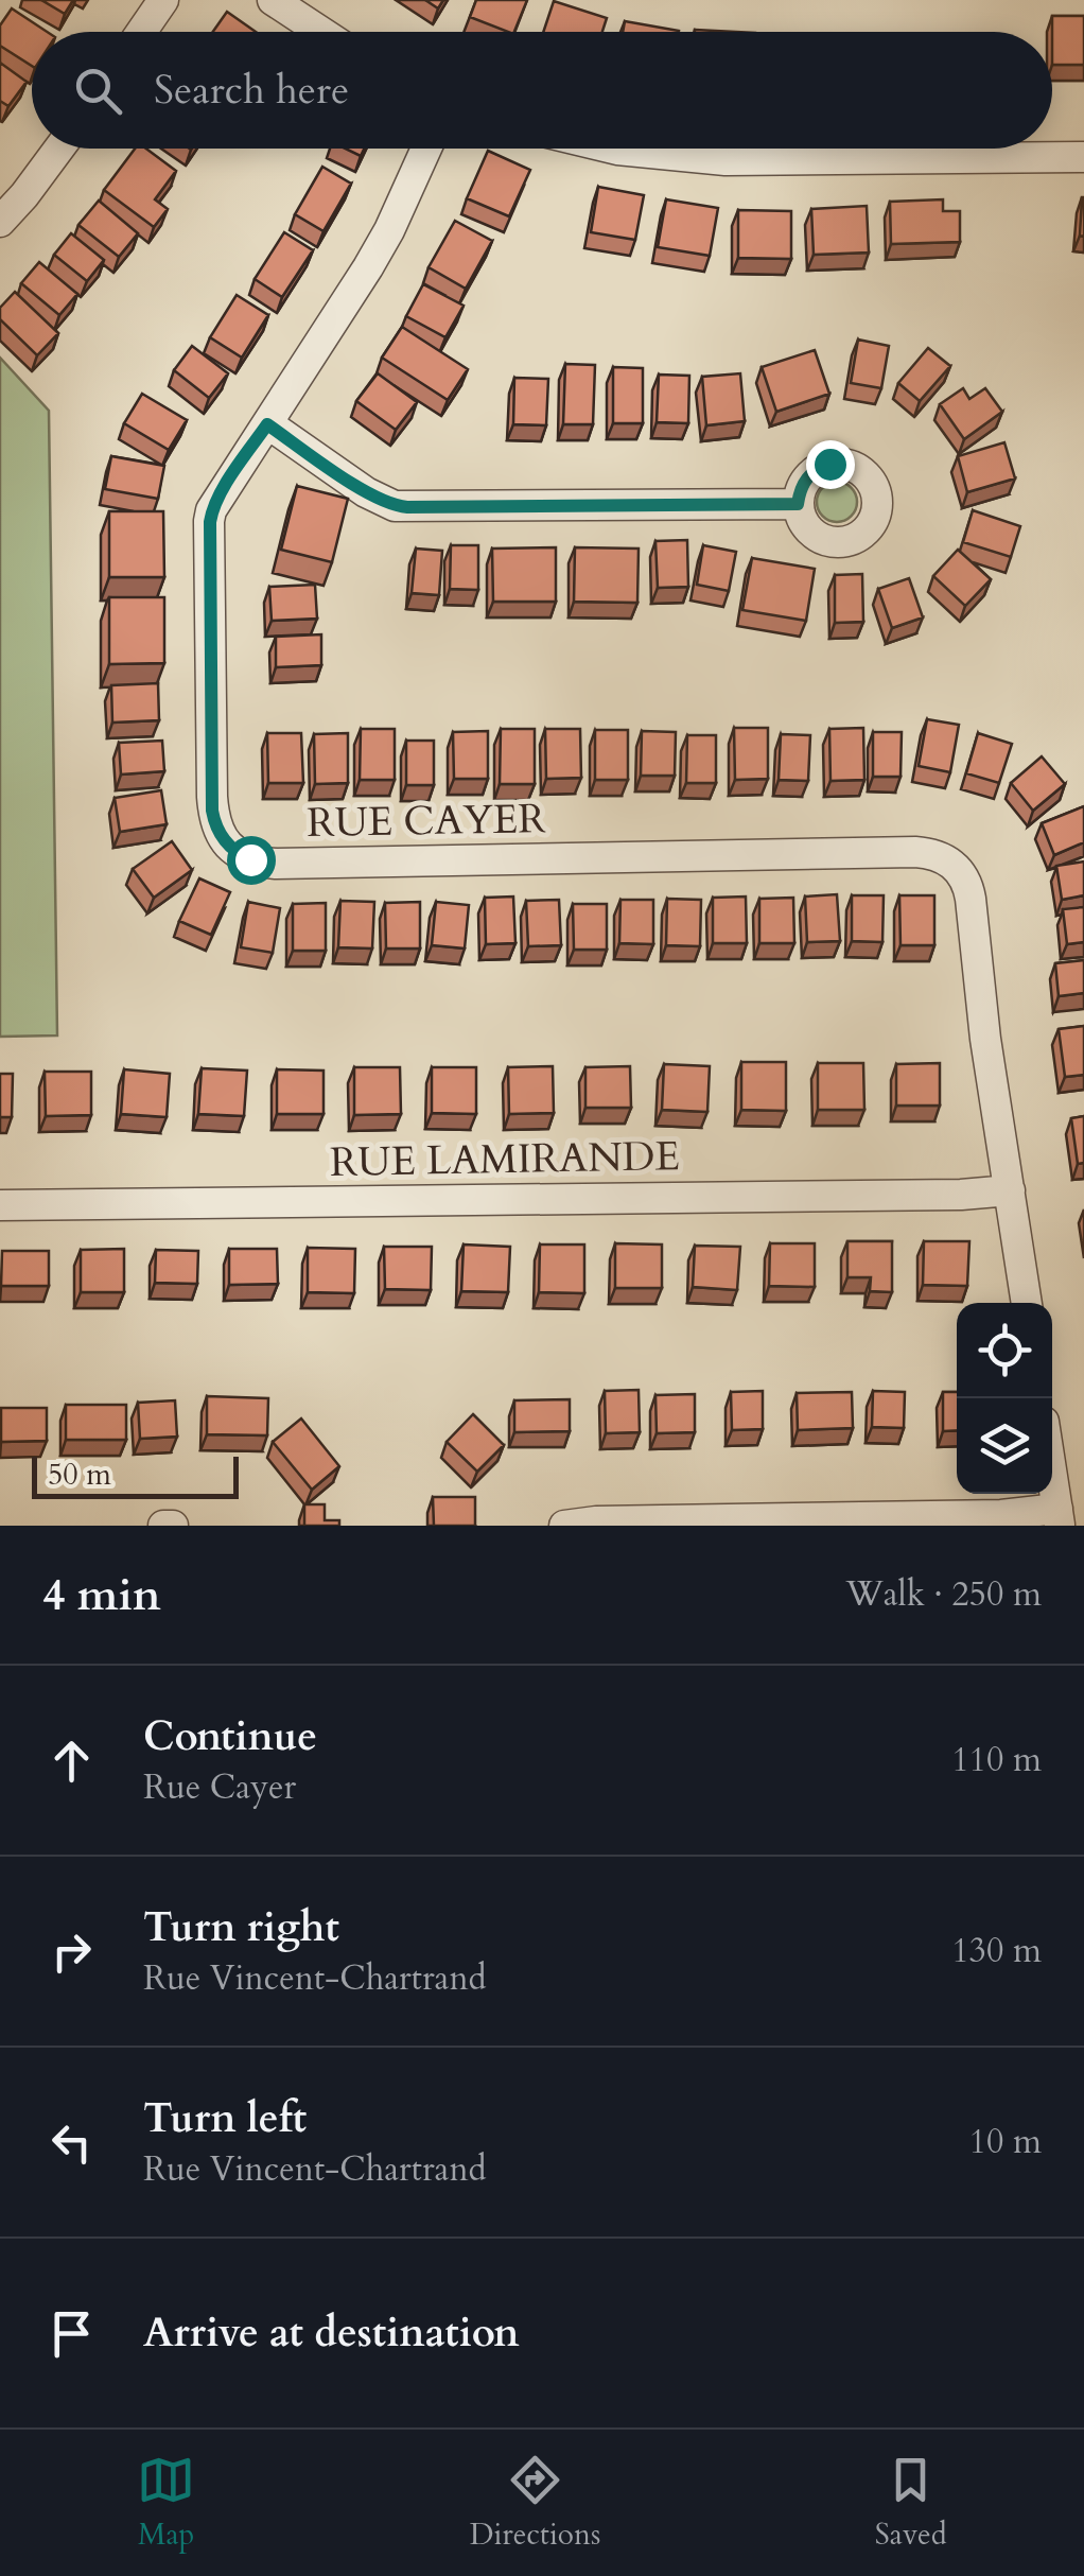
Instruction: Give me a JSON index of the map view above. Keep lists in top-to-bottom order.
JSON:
{
  "streets": {
    "street": ["RUE CAYER", "RUE LAMIRANDE"]
  },
  "crossings": [
    ["RUE CAYER", "RUE LAMIRANDE"]
  ],
  "scale_bar": "50 m",
  "page": {
    "search": "Search here",
    "scale": "50 m",
    "heading": ["4 min", "Walk · 250 m"],
    "list": [
      ["Continue", "Rue Cayer", "110 m"],
      ["Turn right", "Rue Vincent-Chartrand", "130 m"],
      ["Turn left", "Rue Vincent-Chartrand", "10 m"],
      "Arrive at destination"
    ],
    "nav": ["Map", "Directions", "Saved"]
  }
}
